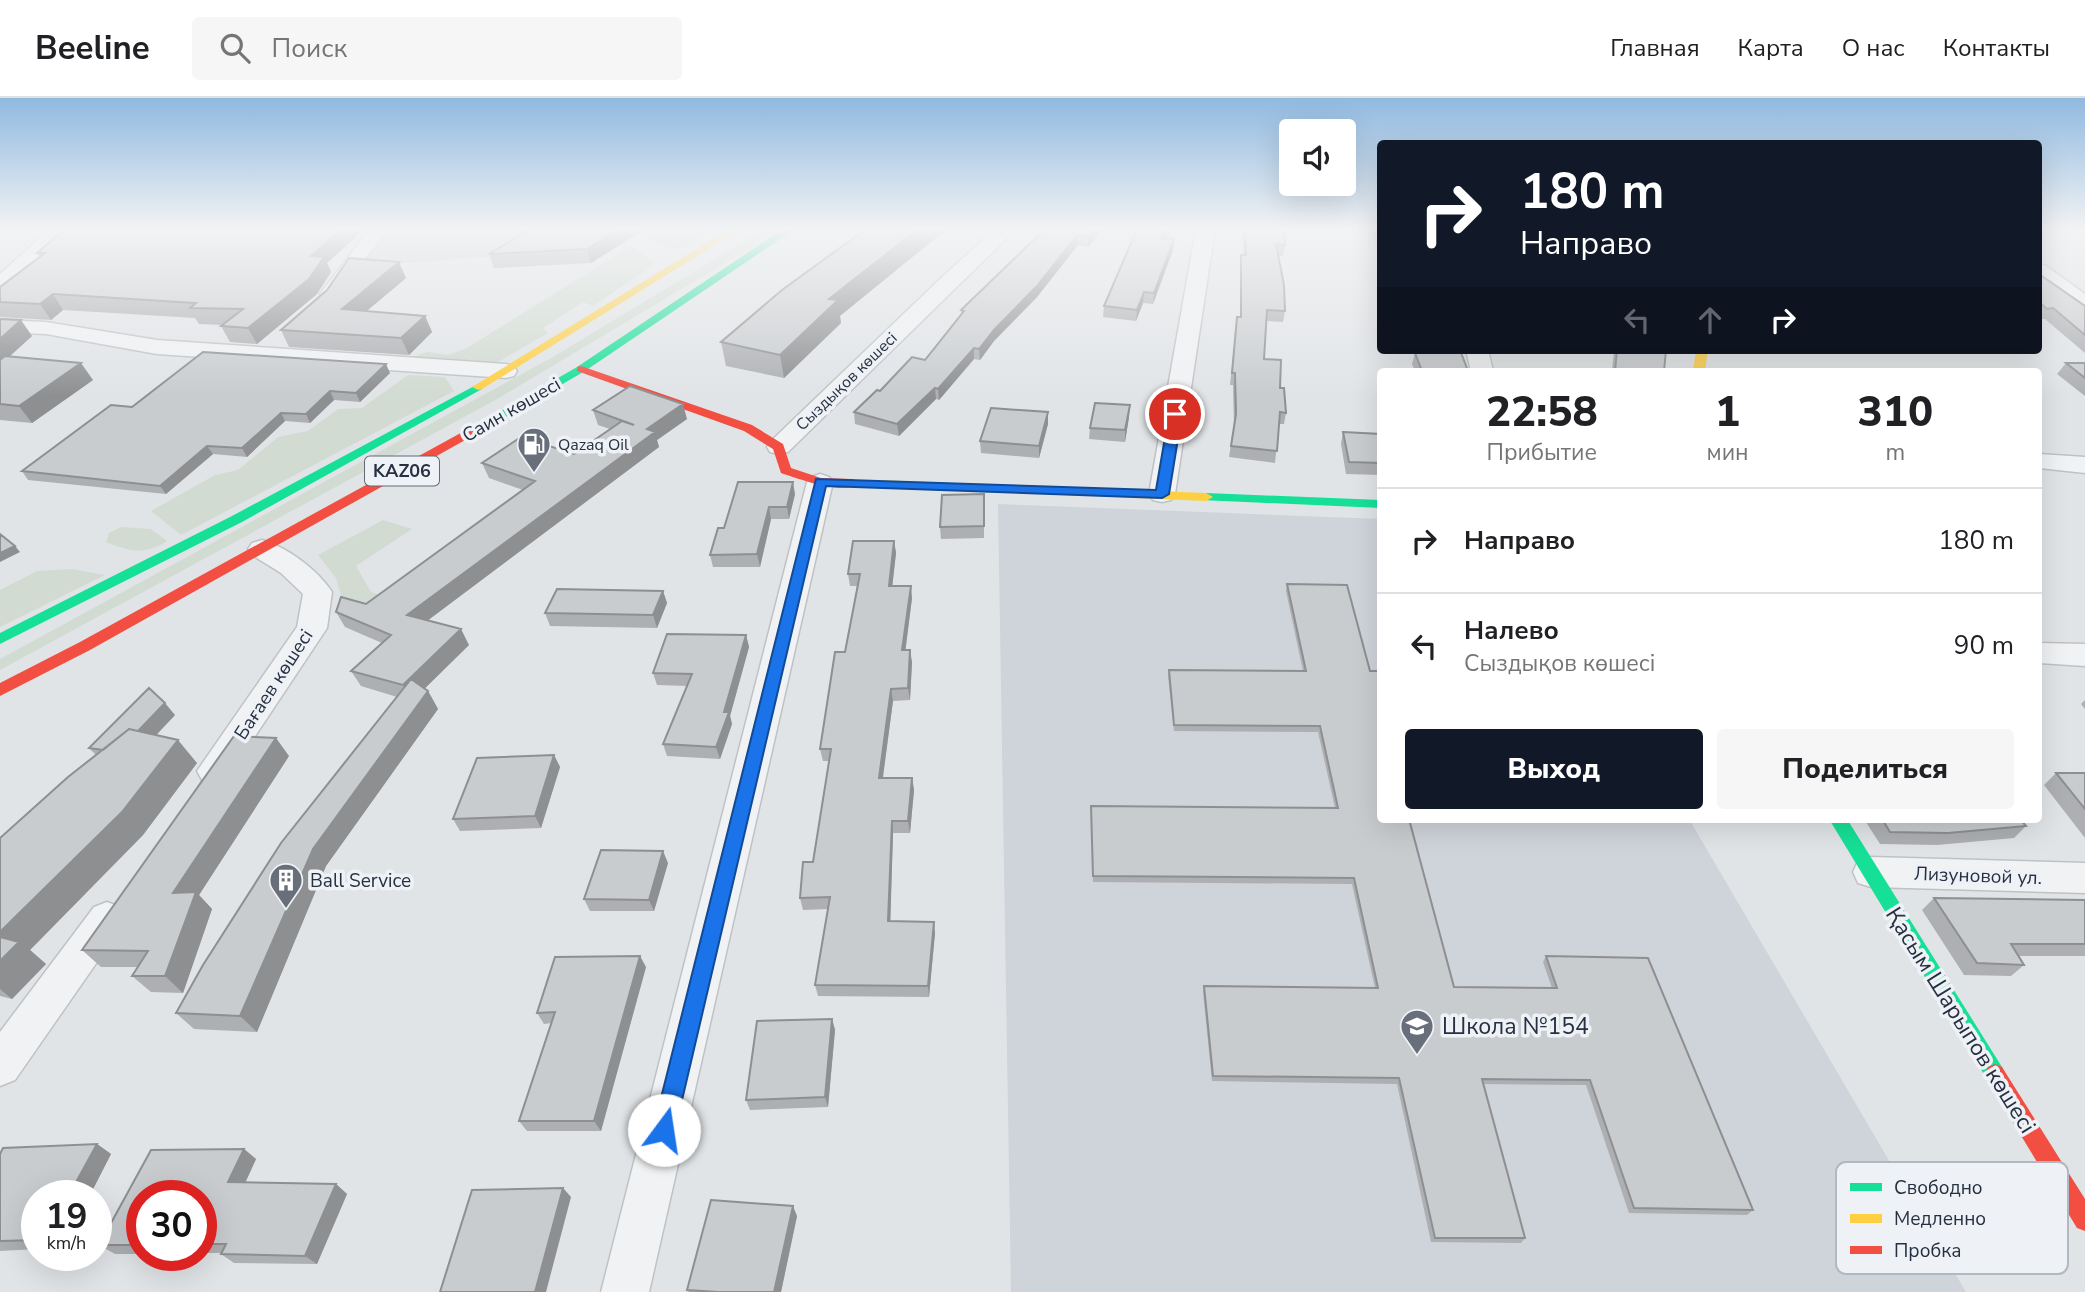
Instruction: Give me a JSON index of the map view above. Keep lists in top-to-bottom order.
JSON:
{
  "streets": {
    "main road": ["Саин көшесі", "KАZ06", "Қасым Шарыпов көшесі"],
    "street": ["Сыздықов көшесі", "Бағаев көшесі", "Лизуновой ул."]
  },
  "crossings": [
    ["Саин көшесі", "Бағаев көшесі"],
    ["Лизуновой ул.", "Қасым Шарыпов көшесі"]
  ],
  "places": {
    "fuel station": ["Qazaq Oil"],
    "building": ["Ball Service"],
    "school or university": ["Школа №154"]
  },
  "legend": ["Свободно", "Медленно", "Пробка"],
  "page": {
    "header": "Beeline",
    "search": "Поиск",
    "nav": [
      "Главная",
      "Карта",
      "О нас",
      "Контакты"
    ],
    "turn": ["180 m", "Направо"],
    "eta": [
      "22:58",
      "Прибытие",
      "1",
      "мин",
      "310",
      "m"
    ],
    "list": [
      {
        "name": "Направо",
        "value": "180 m"
      },
      {
        "name": "Налево",
        "note": "Сыздықов көшесі",
        "value": "90 m"
      }
    ],
    "buttons": ["Выход", "Поделиться"],
    "speed": "19 km/h",
    "limit": "30"
  }
}
